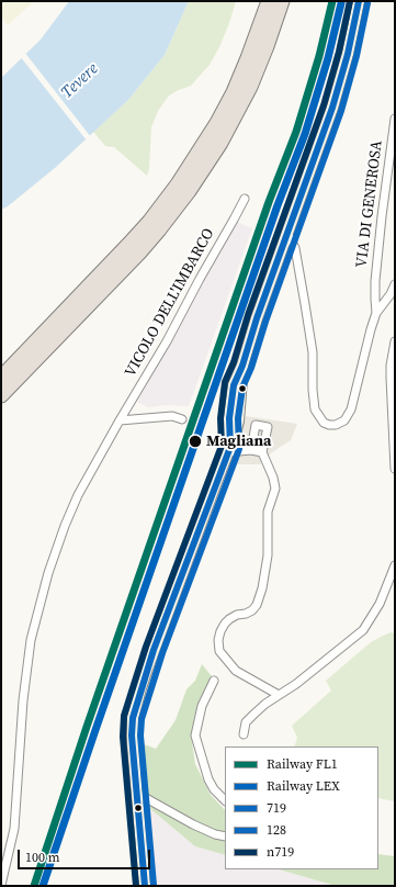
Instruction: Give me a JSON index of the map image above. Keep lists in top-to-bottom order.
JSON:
{
  "streets": {
    "street": ["VIA DI GENEROSA", "VICOLO DELL'IMBARCO"]
  },
  "water": ["Tevere"],
  "places": ["Magliana"],
  "lines": [
    "rail line FL1",
    "transit line 719",
    "transit line n719",
    "rail line LEX",
    "transit line 128"
  ],
  "legend": [
    "Railway FL1",
    "Railway LEX",
    "719",
    "128",
    "n719"
  ],
  "scale_bar": "100 m"
}
